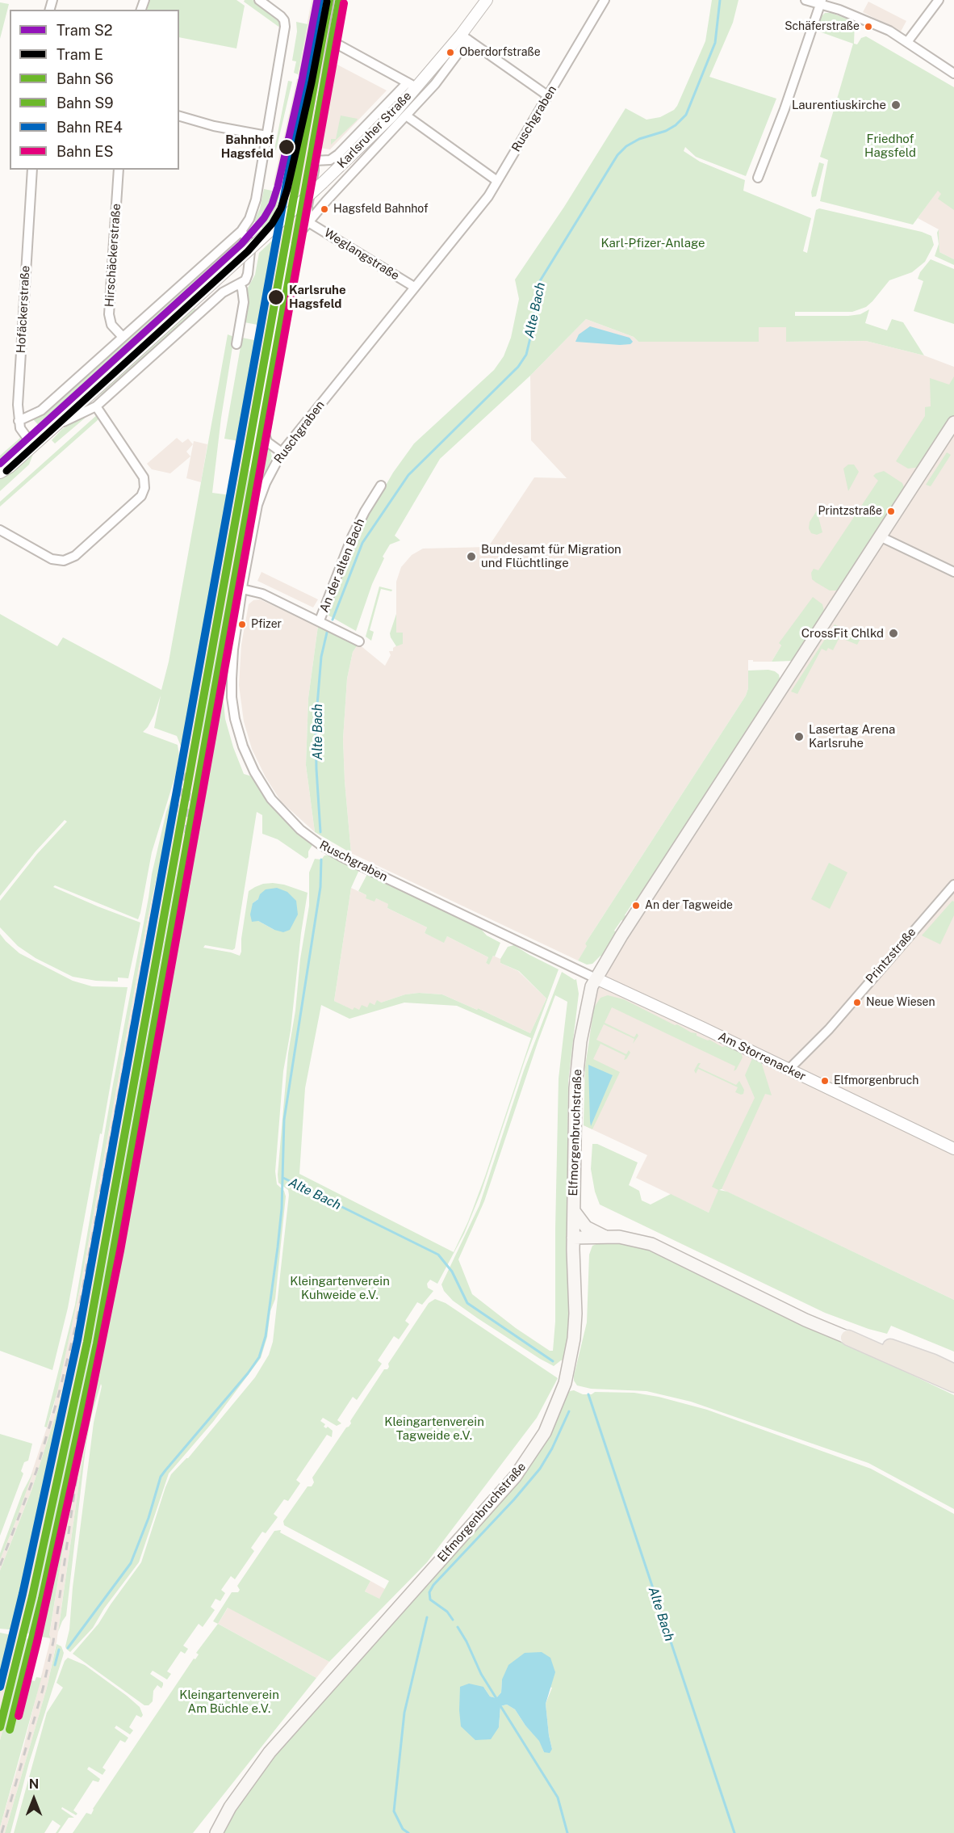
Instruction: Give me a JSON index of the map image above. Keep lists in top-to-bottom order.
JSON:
{
  "streets": {
    "main road": ["Elfmorgenbruchstraße"],
    "street": [
      "Ruschgraben",
      "Karlsruher Straße",
      "Weglangstraße",
      "Hirschäckerstraße",
      "Hofäckerstraße",
      "An der alten Bach",
      "Printzstraße",
      "Am Storrenacker"
    ]
  },
  "crossings": [
    ["Ruschgraben", "Weglangstraße"],
    ["Ruschgraben", "Am Storrenacker"],
    ["Ruschgraben", "Elfmorgenbruchstraße"],
    ["Karlsruher Straße", "Weglangstraße"],
    ["Karlsruher Straße", "Hofäckerstraße"],
    ["Printzstraße", "Am Storrenacker"],
    ["Am Storrenacker", "Elfmorgenbruchstraße"]
  ],
  "water": ["Alte Bach"],
  "parks": [
    "Friedhof Hagsfeld",
    "Karl-Pfizer-Anlage",
    "Kleingartenverein Kuhweide e.V.",
    "Kleingartenverein Tagweide e.V.",
    "Kleingartenverein Am Büchle e.V."
  ],
  "places": [
    "Schäferstraße",
    "Oberdorfstraße",
    "Laurentiuskirche",
    "Bahnhof Hagsfeld",
    "Hagsfeld Bahnhof",
    "Karlsruhe Hagsfeld",
    "Printzstraße",
    "Bundesamt für Migration und Flüchtlinge",
    "Pfizer",
    "CrossFit Chlkd",
    "Lasertag Arena Karlsruhe",
    "An der Tagweide",
    "Neue Wiesen",
    "Elfmorgenbruch"
  ],
  "lines": [
    "tram line S2",
    "rail line S6",
    "rail line RE4",
    "tram line E",
    "rail line S9",
    "rail line ES"
  ],
  "legend": [
    "Tram S2",
    "Tram E",
    "Bahn S6",
    "Bahn S9",
    "Bahn RE4",
    "Bahn ES"
  ],
  "north": "top"
}
